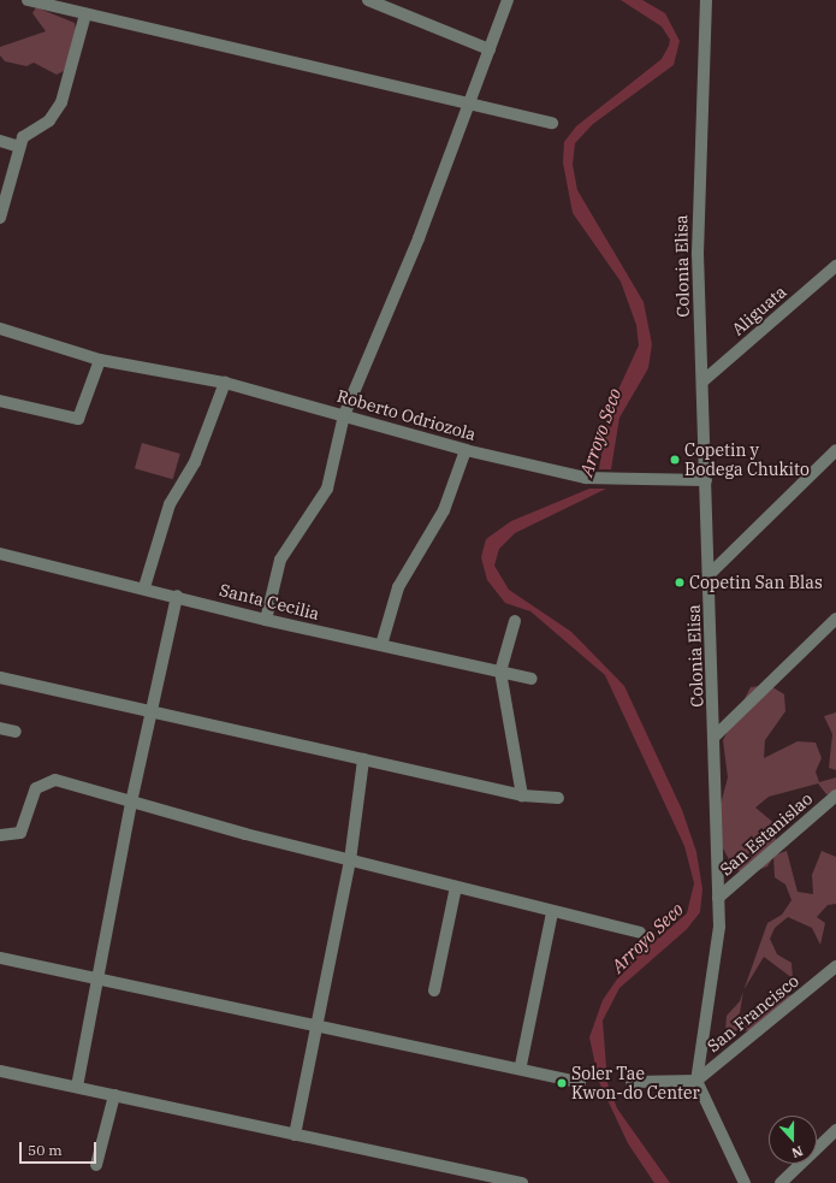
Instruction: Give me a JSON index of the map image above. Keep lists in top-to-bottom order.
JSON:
{
  "streets": {
    "street": [
      "Colonia Elisa",
      "Aliguata",
      "Roberto Odriozola",
      "Santa Cecilia",
      "San Estanislao",
      "San Francisco"
    ]
  },
  "crossings": [
    ["Colonia Elisa", "Aliguata"],
    ["Colonia Elisa", "Roberto Odriozola"],
    ["Colonia Elisa", "San Estanislao"],
    ["Colonia Elisa", "San Francisco"]
  ],
  "water": ["Arroyo Seco"],
  "places": ["Copetin y Bodega Chukito", "Copetin San Blas", "Soler Tae Kwon-do Center"],
  "scale_bar": "50 m",
  "north": "bottom"
}
